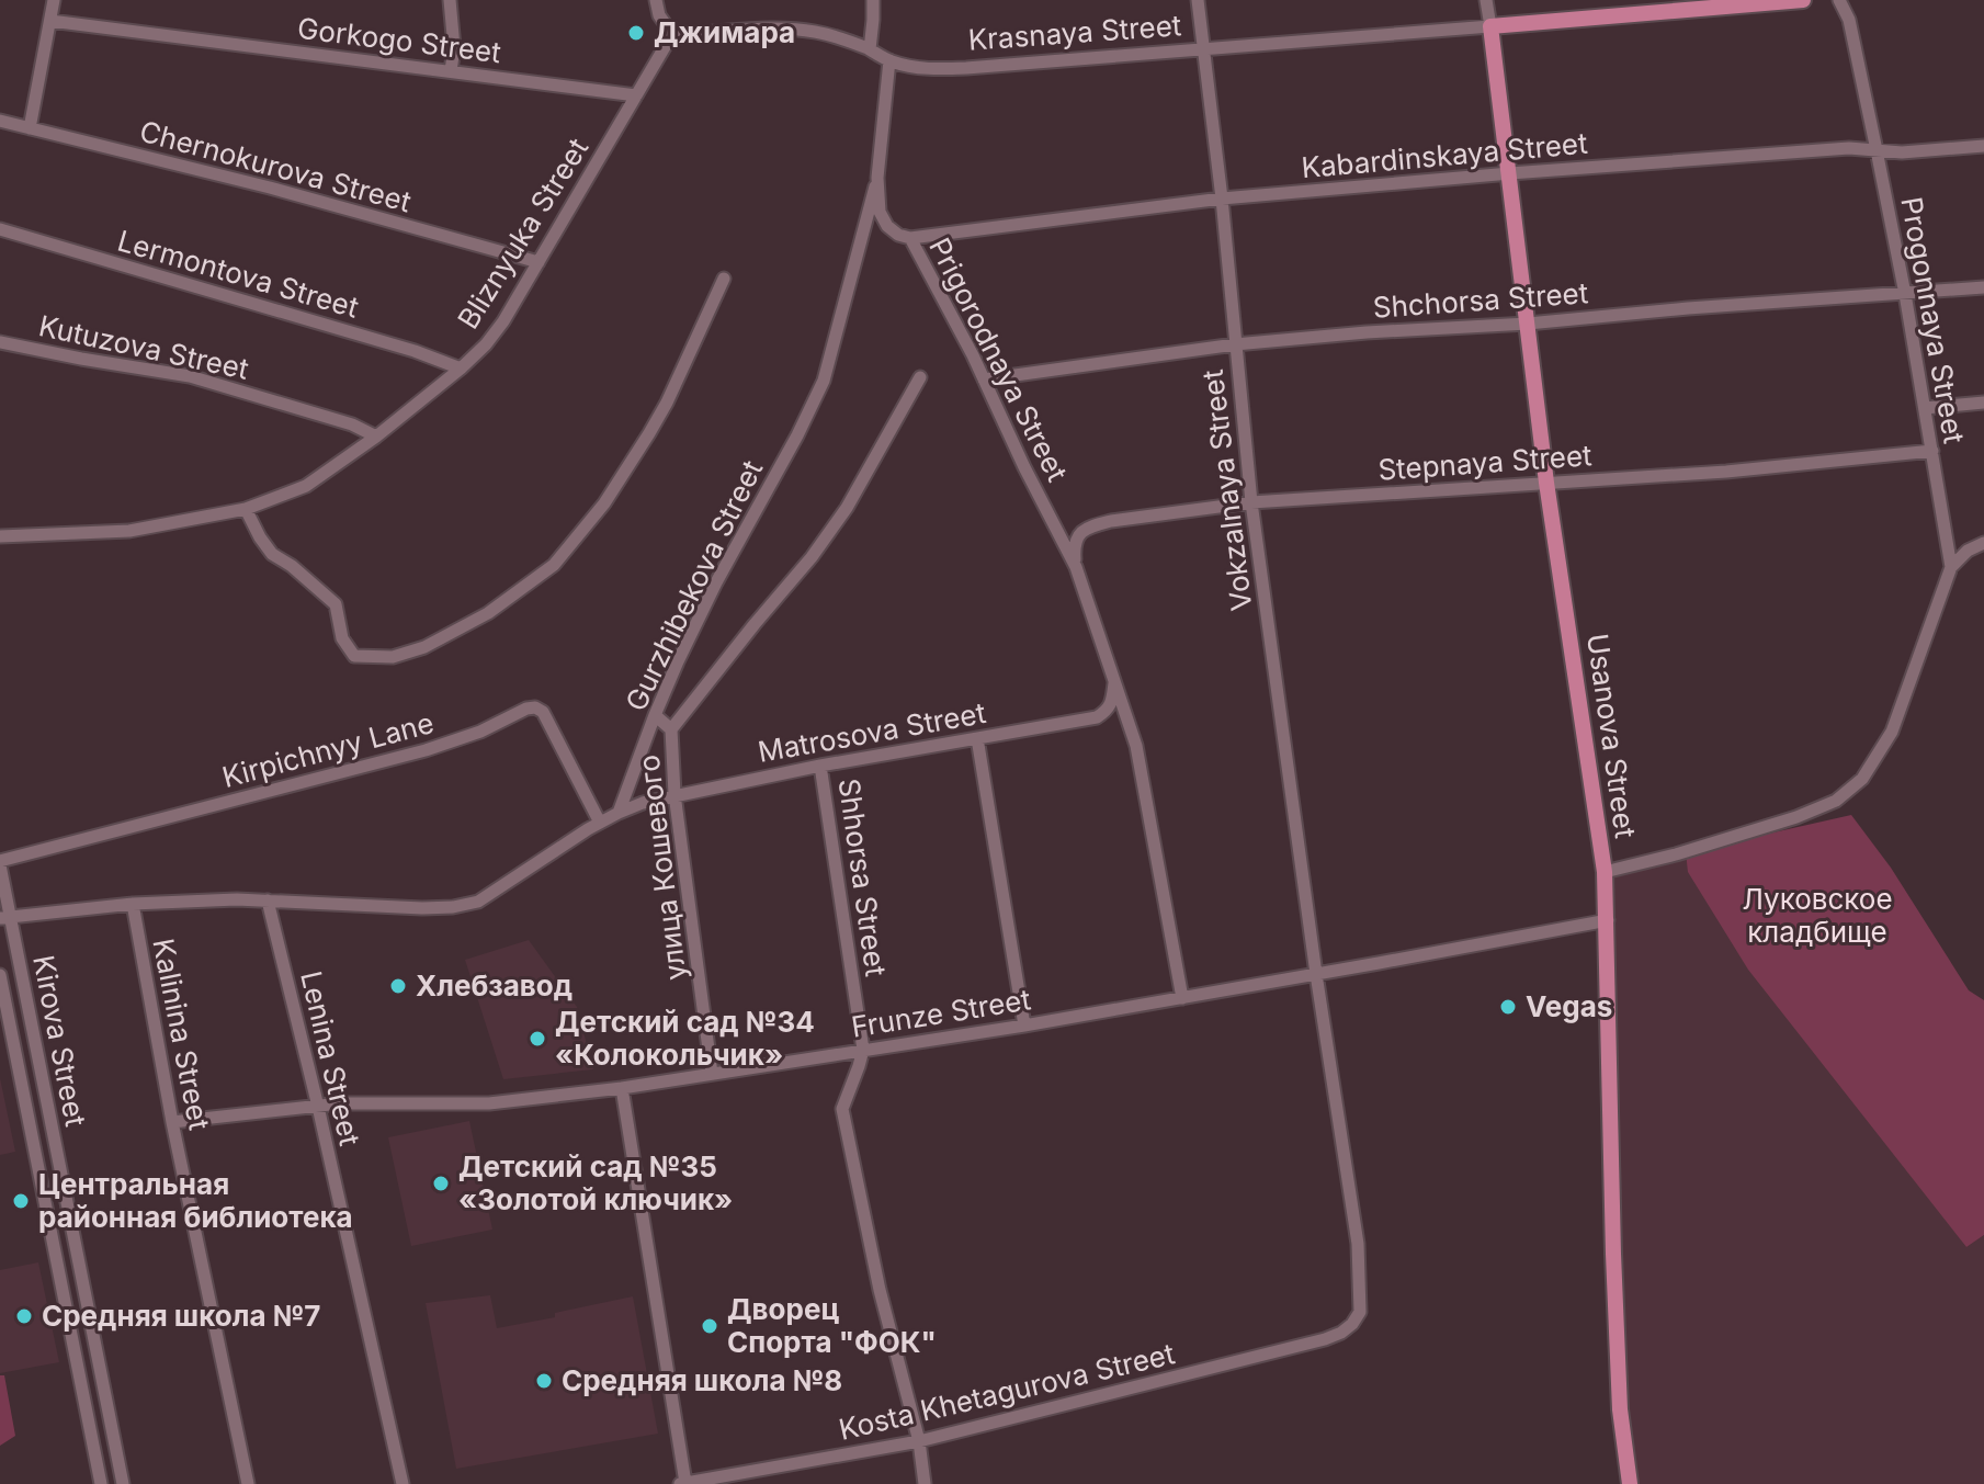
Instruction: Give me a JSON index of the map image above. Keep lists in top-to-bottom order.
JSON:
{
  "streets": {
    "main road": ["Krasnaya Street", "Usanova Street"],
    "street": [
      "Gorkogo Street",
      "Kabardinskaya Street",
      "Chernokurova Street",
      "Bliznyuka Street",
      "Lermontova Street",
      "Shchorsa Street",
      "Progonnaya Street",
      "Kutuzova Street",
      "Prigorodnaya Street",
      "Stepnaya Street",
      "Vokzalnaya Street",
      "Gurzhibekova Street",
      "Matrosova Street",
      "Kirpichnyy Lane",
      "улица Кошевого",
      "Shhorsa Street",
      "Frunze Street",
      "Kalinina Street",
      "Kirova Street",
      "Lenina Street",
      "Kosta Khetagurova Street"
    ]
  },
  "crossings": [
    ["Krasnaya Street", "Bliznyuka Street"],
    ["Krasnaya Street", "Prigorodnaya Street"],
    ["Krasnaya Street", "Vokzalnaya Street"],
    ["Krasnaya Street", "Usanova Street"],
    ["Gorkogo Street", "Bliznyuka Street"],
    ["Kabardinskaya Street", "Progonnaya Street"],
    ["Kabardinskaya Street", "Prigorodnaya Street"],
    ["Kabardinskaya Street", "Vokzalnaya Street"],
    ["Kabardinskaya Street", "Usanova Street"],
    ["Chernokurova Street", "Bliznyuka Street"],
    ["Bliznyuka Street", "Lermontova Street"],
    ["Bliznyuka Street", "Kutuzova Street"],
    ["Shchorsa Street", "Progonnaya Street"],
    ["Shchorsa Street", "Prigorodnaya Street"],
    ["Shchorsa Street", "Vokzalnaya Street"],
    ["Shchorsa Street", "Usanova Street"],
    ["Progonnaya Street", "Stepnaya Street"],
    ["Progonnaya Street", "Usanova Street"],
    ["Prigorodnaya Street", "Stepnaya Street"],
    ["Prigorodnaya Street", "Gurzhibekova Street"],
    ["Prigorodnaya Street", "Matrosova Street"],
    ["Prigorodnaya Street", "Frunze Street"],
    ["Stepnaya Street", "Vokzalnaya Street"],
    ["Stepnaya Street", "Usanova Street"],
    ["Vokzalnaya Street", "Frunze Street"],
    ["Vokzalnaya Street", "Kosta Khetagurova Street"],
    ["Gurzhibekova Street", "Matrosova Street"],
    ["Gurzhibekova Street", "улица Кошевого"],
    ["Matrosova Street", "улица Кошевого"],
    ["Matrosova Street", "Shhorsa Street"],
    ["Usanova Street", "Frunze Street"],
    ["Kirpichnyy Lane", "Kirova Street"],
    ["улица Кошевого", "Frunze Street"],
    ["Shhorsa Street", "Frunze Street"],
    ["Frunze Street", "Kalinina Street"],
    ["Frunze Street", "Lenina Street"]
  ],
  "parks": ["Луковское кладбище"],
  "places": [
    "Джимара",
    "Хлебзавод",
    "Vegas",
    "Детский сад №34 «Колокольчик»",
    "Детский сад №35 «Золотой ключик»",
    "Центральная районная библиотека",
    "Средняя школа №7",
    "Дворец Спорта \"ФОК\"",
    "Средняя школа №8"
  ]
}
